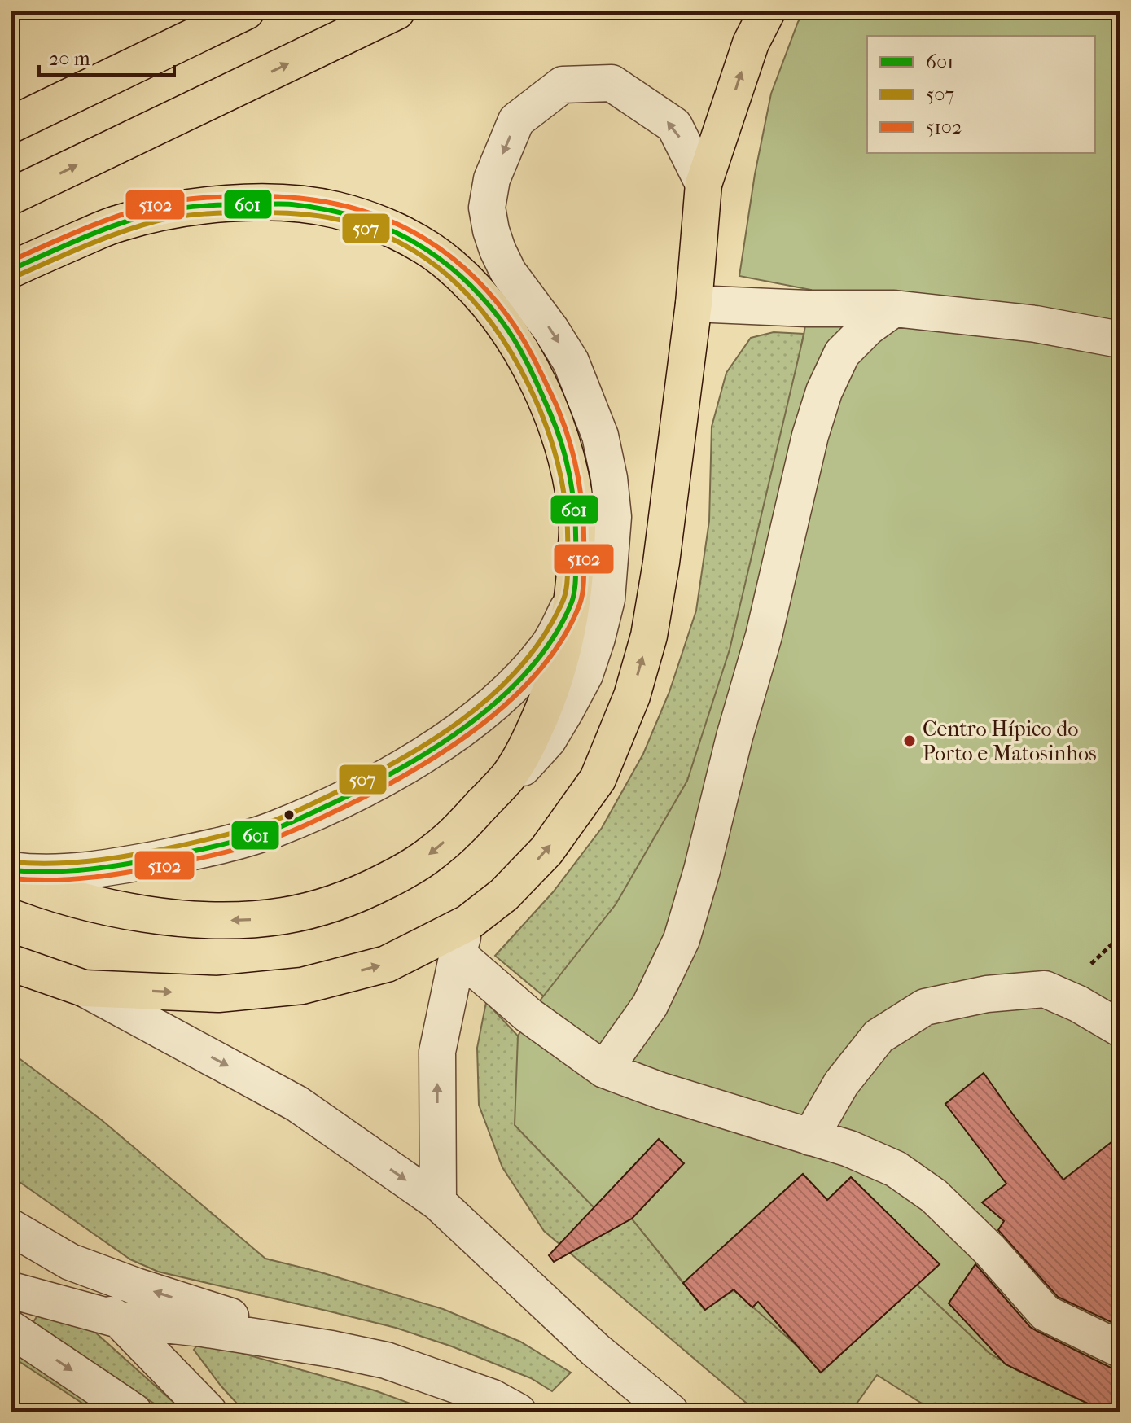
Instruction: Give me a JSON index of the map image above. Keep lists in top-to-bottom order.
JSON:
{
  "places": ["Centro Hípico do Porto e Matosinhos"],
  "lines": ["transit line 5102", "transit line 601", "transit line 507"],
  "legend": ["601", "507", "5102"],
  "scale_bar": "20 m"
}
